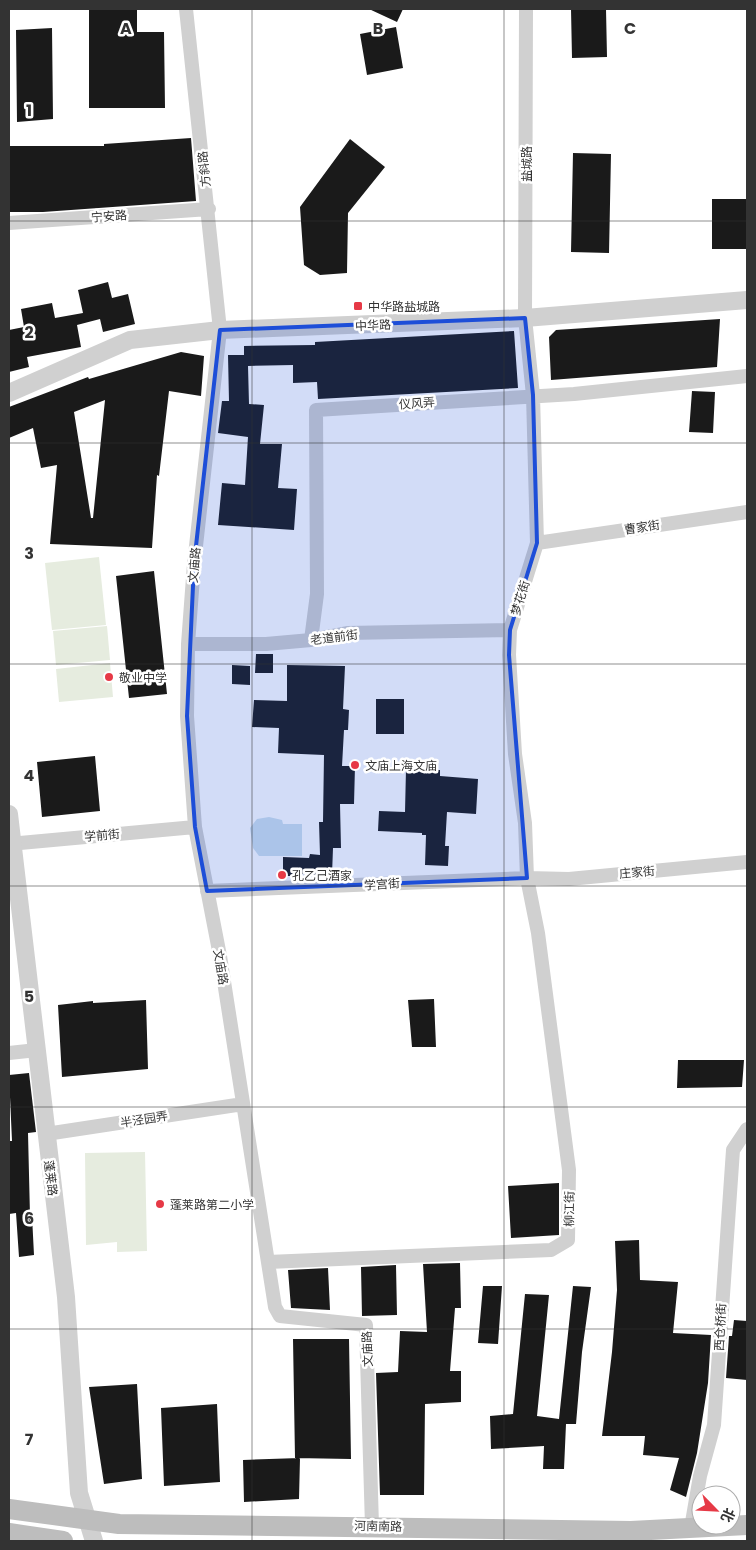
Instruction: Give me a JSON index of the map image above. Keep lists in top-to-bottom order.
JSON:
{
  "streets": {
    "main road": ["河南南路"],
    "street": [
      "盐城路",
      "方斜路",
      "宁安路",
      "中华路",
      "仪风弄",
      "曹家街",
      "文庙路",
      "梦花街",
      "老道前街",
      "学前街",
      "庄家街",
      "学宫街",
      "半泾园弄",
      "蓬莱路",
      "柳江街",
      "西仓桥街"
    ]
  },
  "crossings": [
    ["盐城路", "中华路"],
    ["盐城路", "梦花街"],
    ["方斜路", "宁安路"],
    ["方斜路", "中华路"],
    ["方斜路", "文庙路"],
    ["中华路", "文庙路"],
    ["中华路", "梦花街"],
    ["仪风弄", "梦花街"],
    ["仪风弄", "老道前街"],
    ["曹家街", "梦花街"],
    ["文庙路", "老道前街"],
    ["文庙路", "学前街"],
    ["文庙路", "学宫街"],
    ["文庙路", "半泾园弄"],
    ["文庙路", "柳江街"],
    ["文庙路", "河南南路"],
    ["梦花街", "老道前街"],
    ["梦花街", "庄家街"],
    ["梦花街", "学宫街"],
    ["梦花街", "柳江街"],
    ["学前街", "蓬莱路"],
    ["庄家街", "学宫街"],
    ["庄家街", "柳江街"],
    ["学宫街", "柳江街"],
    ["半泾园弄", "蓬莱路"],
    ["蓬莱路", "河南南路"]
  ],
  "places": {
    "transit": ["中华路盐城路"],
    "other": [
      "敬业中学",
      "文庙上海文庙",
      "孔乙己酒家",
      "蓬莱路第二小学"
    ]
  },
  "north": "bottom right",
  "grid": {
    "columns": ["A", "B", "C"],
    "rows": [
      "1",
      "2",
      "3",
      "4",
      "5",
      "6",
      "7"
    ]
  }
}
